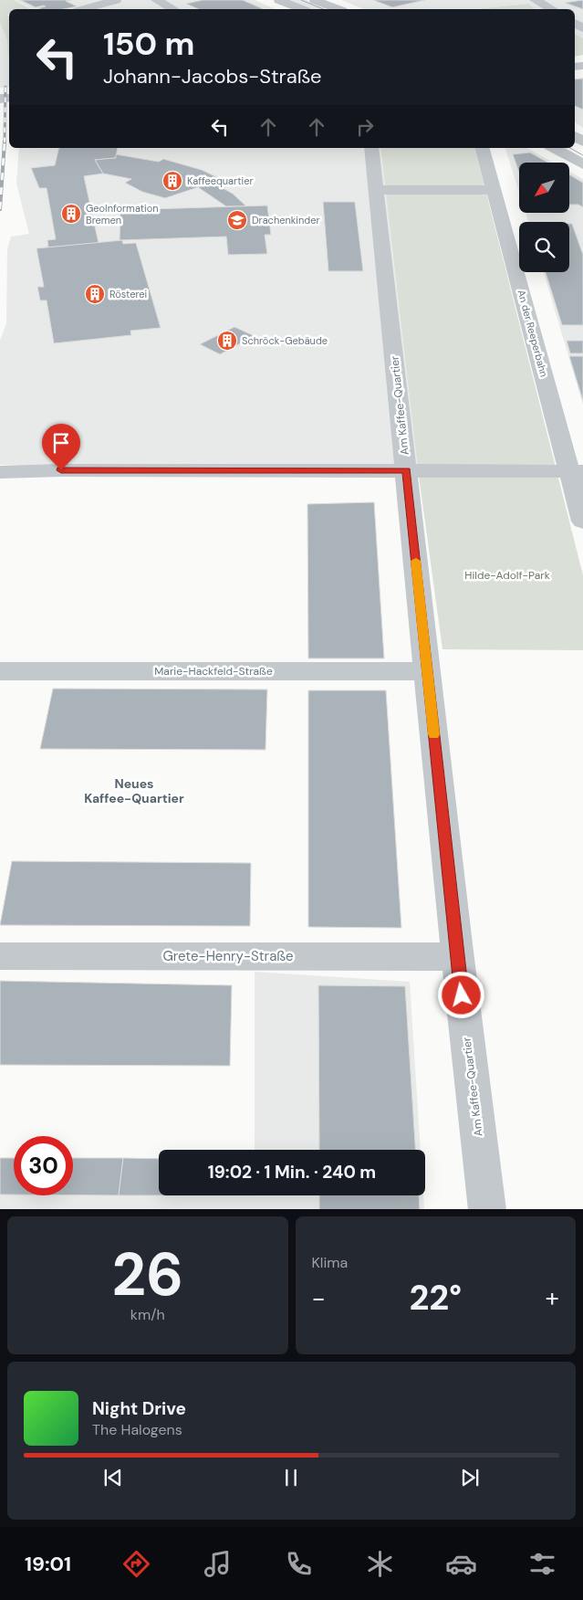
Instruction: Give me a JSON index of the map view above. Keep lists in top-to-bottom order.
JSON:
{
  "streets": {
    "street": [
      "An der Reeperbahn",
      "Am Kaffee-Quartier",
      "Marie-Hackfeld-Straße",
      "Grete-Henry-Straße"
    ]
  },
  "crossings": [
    ["Am Kaffee-Quartier", "Marie-Hackfeld-Straße"],
    ["Am Kaffee-Quartier", "Grete-Henry-Straße"]
  ],
  "districts": ["Neues Kaffee-Quartier"],
  "parks": ["Hilde-Adolf-Park"],
  "places": {
    "building": [
      "Kaffeequartier",
      "GeoInformation Bremen",
      "Rösterei",
      "Schröck-Gebäude"
    ],
    "school or university": ["Drachenkinder"]
  },
  "north": "bottom left",
  "page": {
    "turn": ["150 m", "Johann-Jacobs-Straße"],
    "limit": "30",
    "trip": "19:02 · 1 Min. · 240 m",
    "tile": [
      ["26", "km/h"],
      "Klima"
    ],
    "heat": ["−", "22°", "+"],
    "song": ["Night Drive", "The Halogens"],
    "tabs": "19:01"
  }
}
